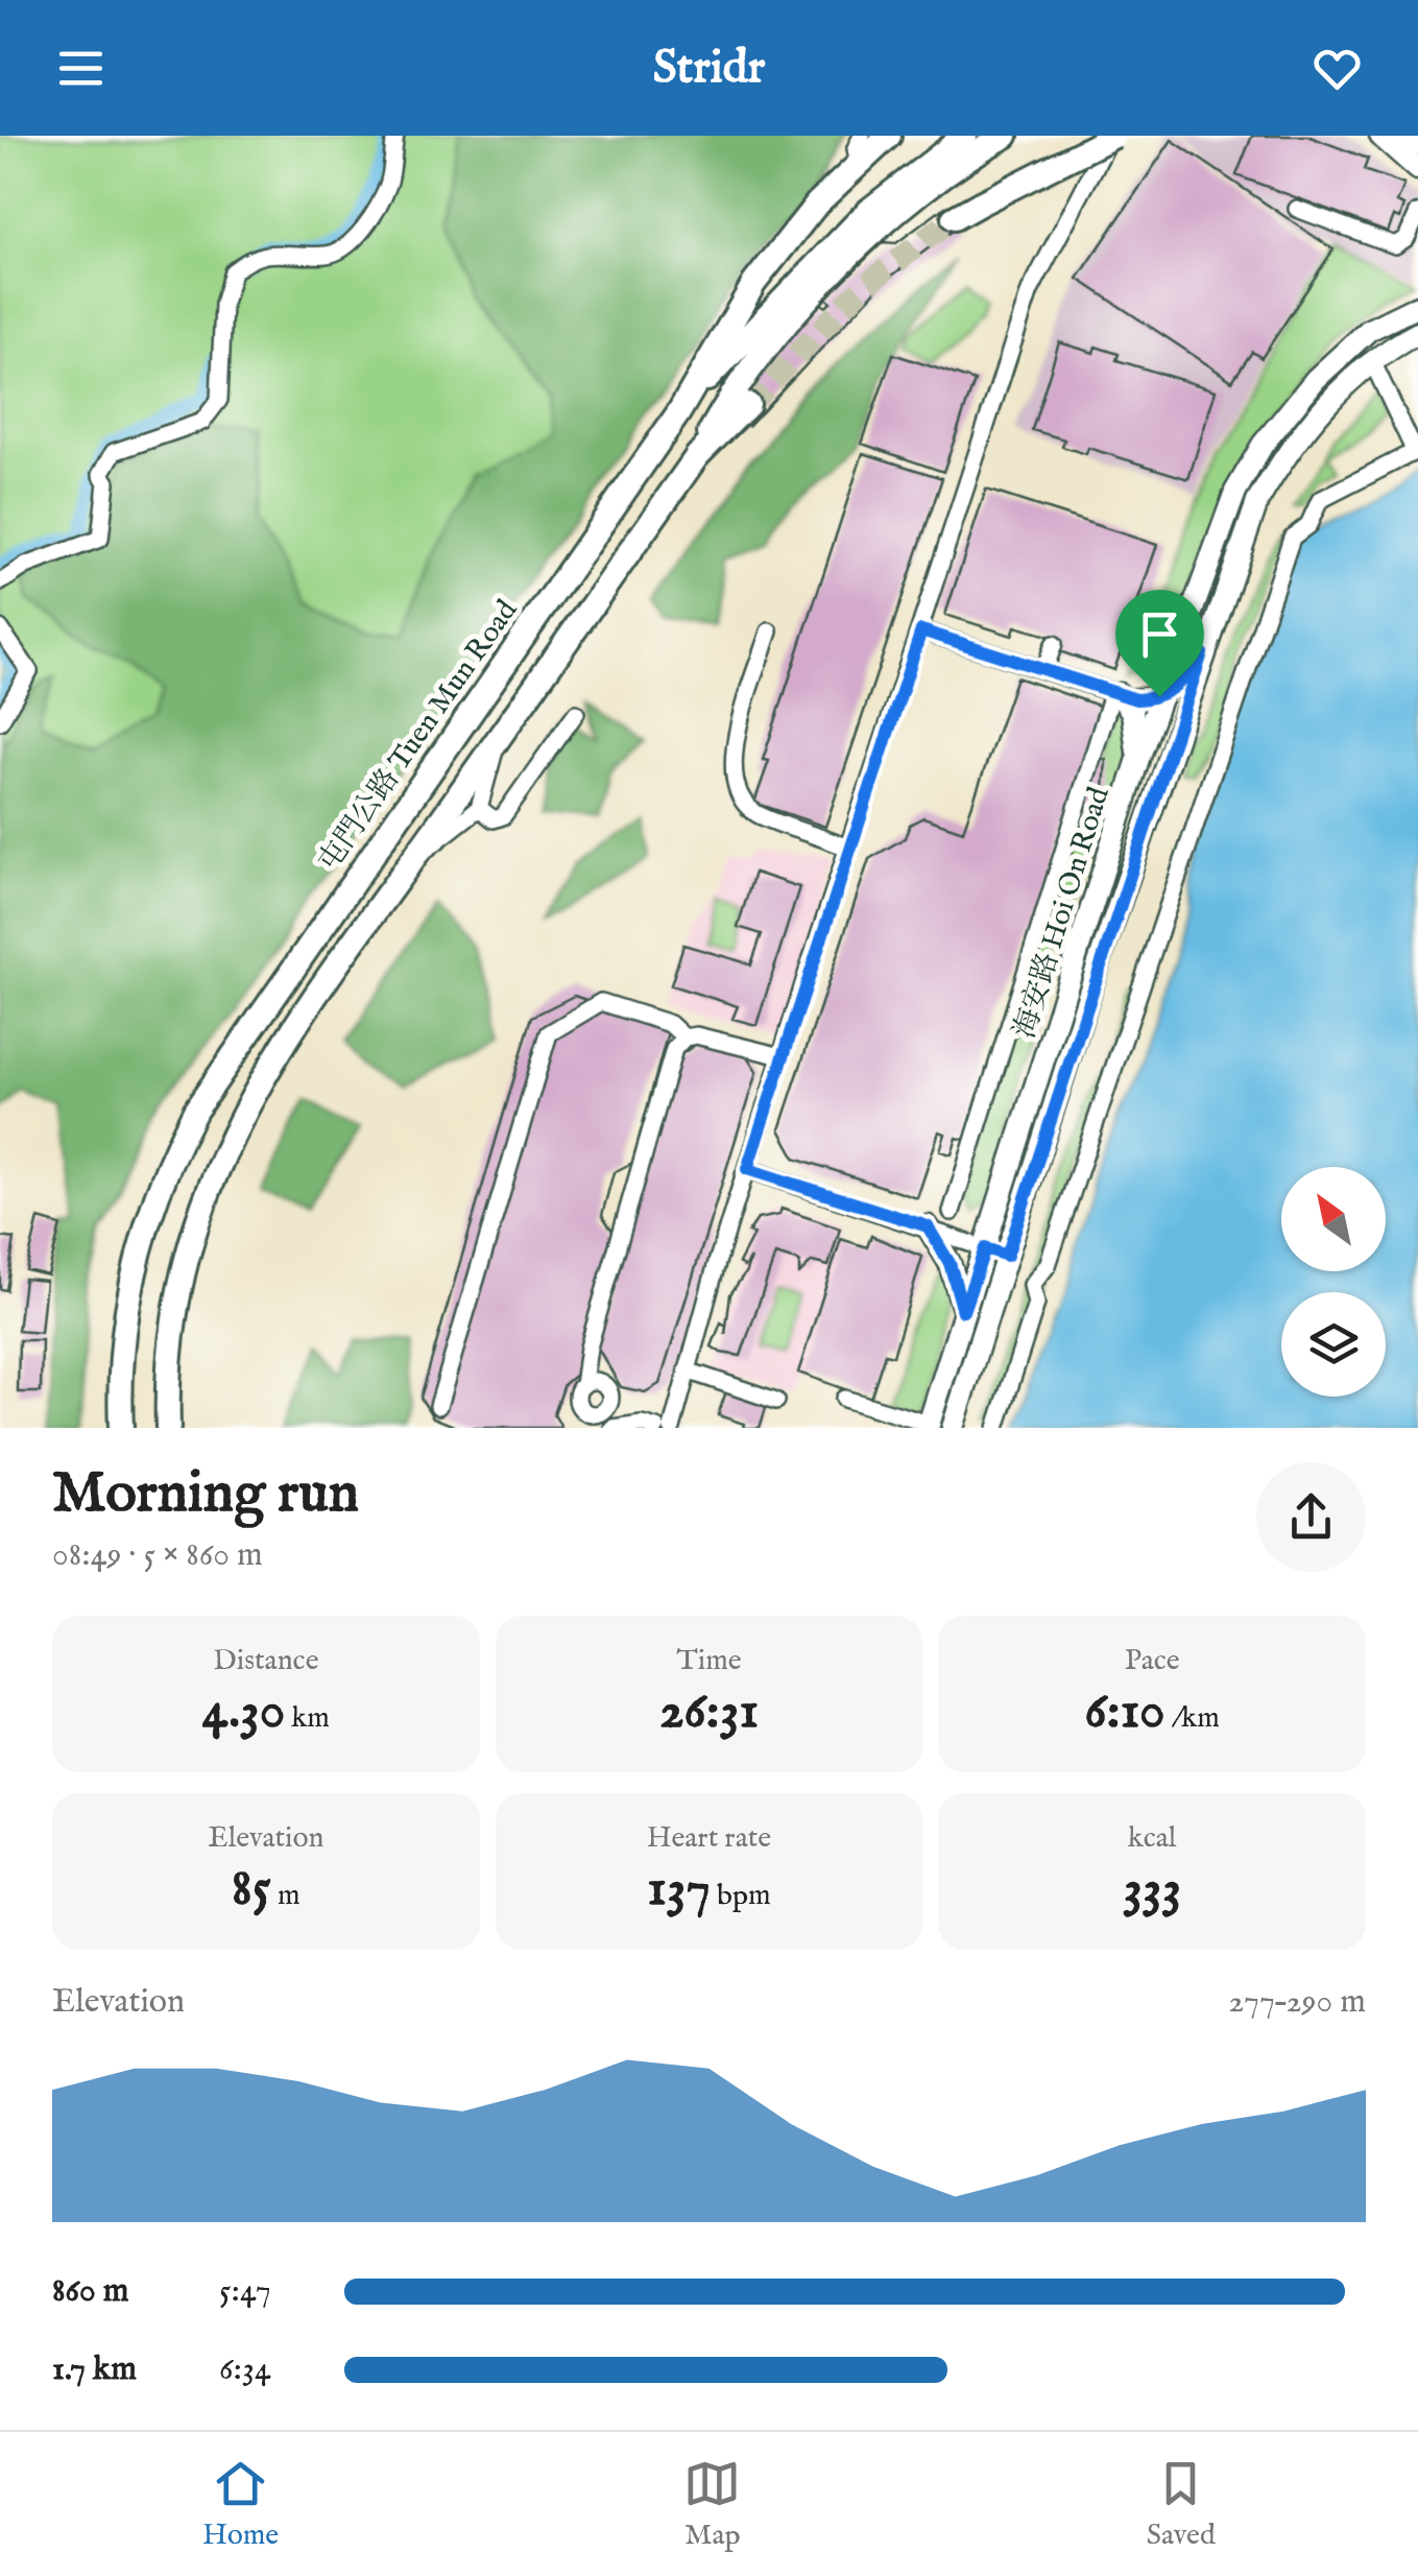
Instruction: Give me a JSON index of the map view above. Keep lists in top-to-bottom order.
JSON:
{
  "streets": {
    "highway": ["屯門公路 Tuen Mun Road"],
    "main road": ["海安路 Hoi On Road"]
  },
  "north": "top left",
  "page": {
    "header": "Stridr",
    "heading": ["Morning run", "08:49 · 5 × 860 m"],
    "stats": [
      ["Distance", "4.30 km"],
      ["Time", "26:31"],
      ["Pace", "6:10 /km"],
      ["Elevation", "85 m"],
      ["Heart rate", "137 bpm"],
      ["kcal", "333"]
    ],
    "chart": ["Elevation", "277–290 m"],
    "list": [
      {
        "name": "860 m",
        "note": "5:47"
      },
      {
        "name": "1.7 km",
        "note": "6:34"
      }
    ],
    "tabs": ["Home", "Map", "Saved"]
  }
}
